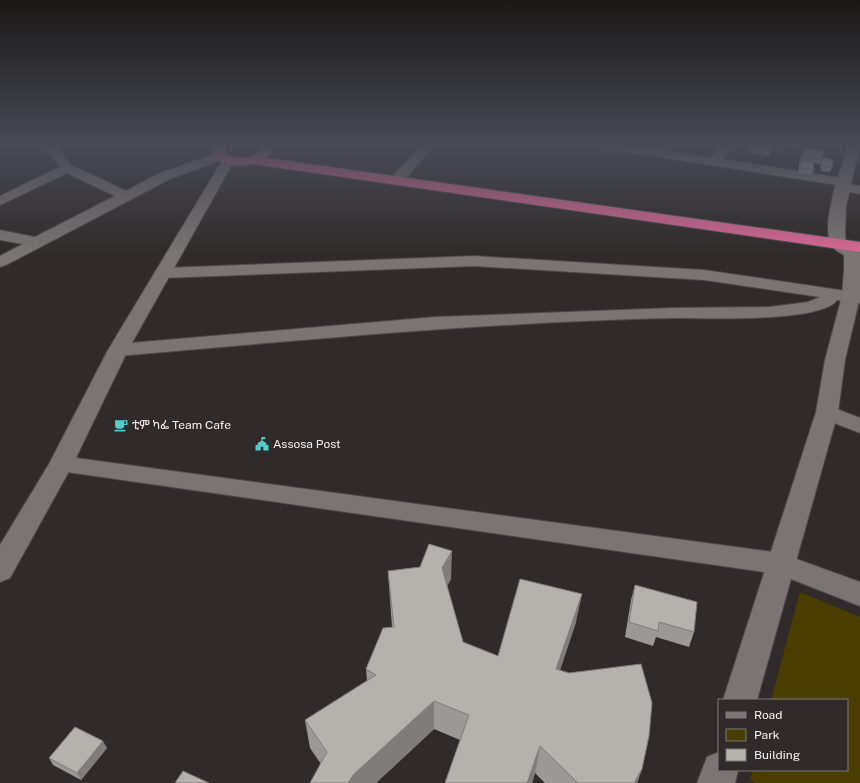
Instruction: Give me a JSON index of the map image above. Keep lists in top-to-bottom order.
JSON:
{
  "places": {
    "cafe": ["ቲም ካፌ Team Cafe"],
    "public building": ["Assosa Post"]
  },
  "legend": ["Road", "Park", "Building"]
}
